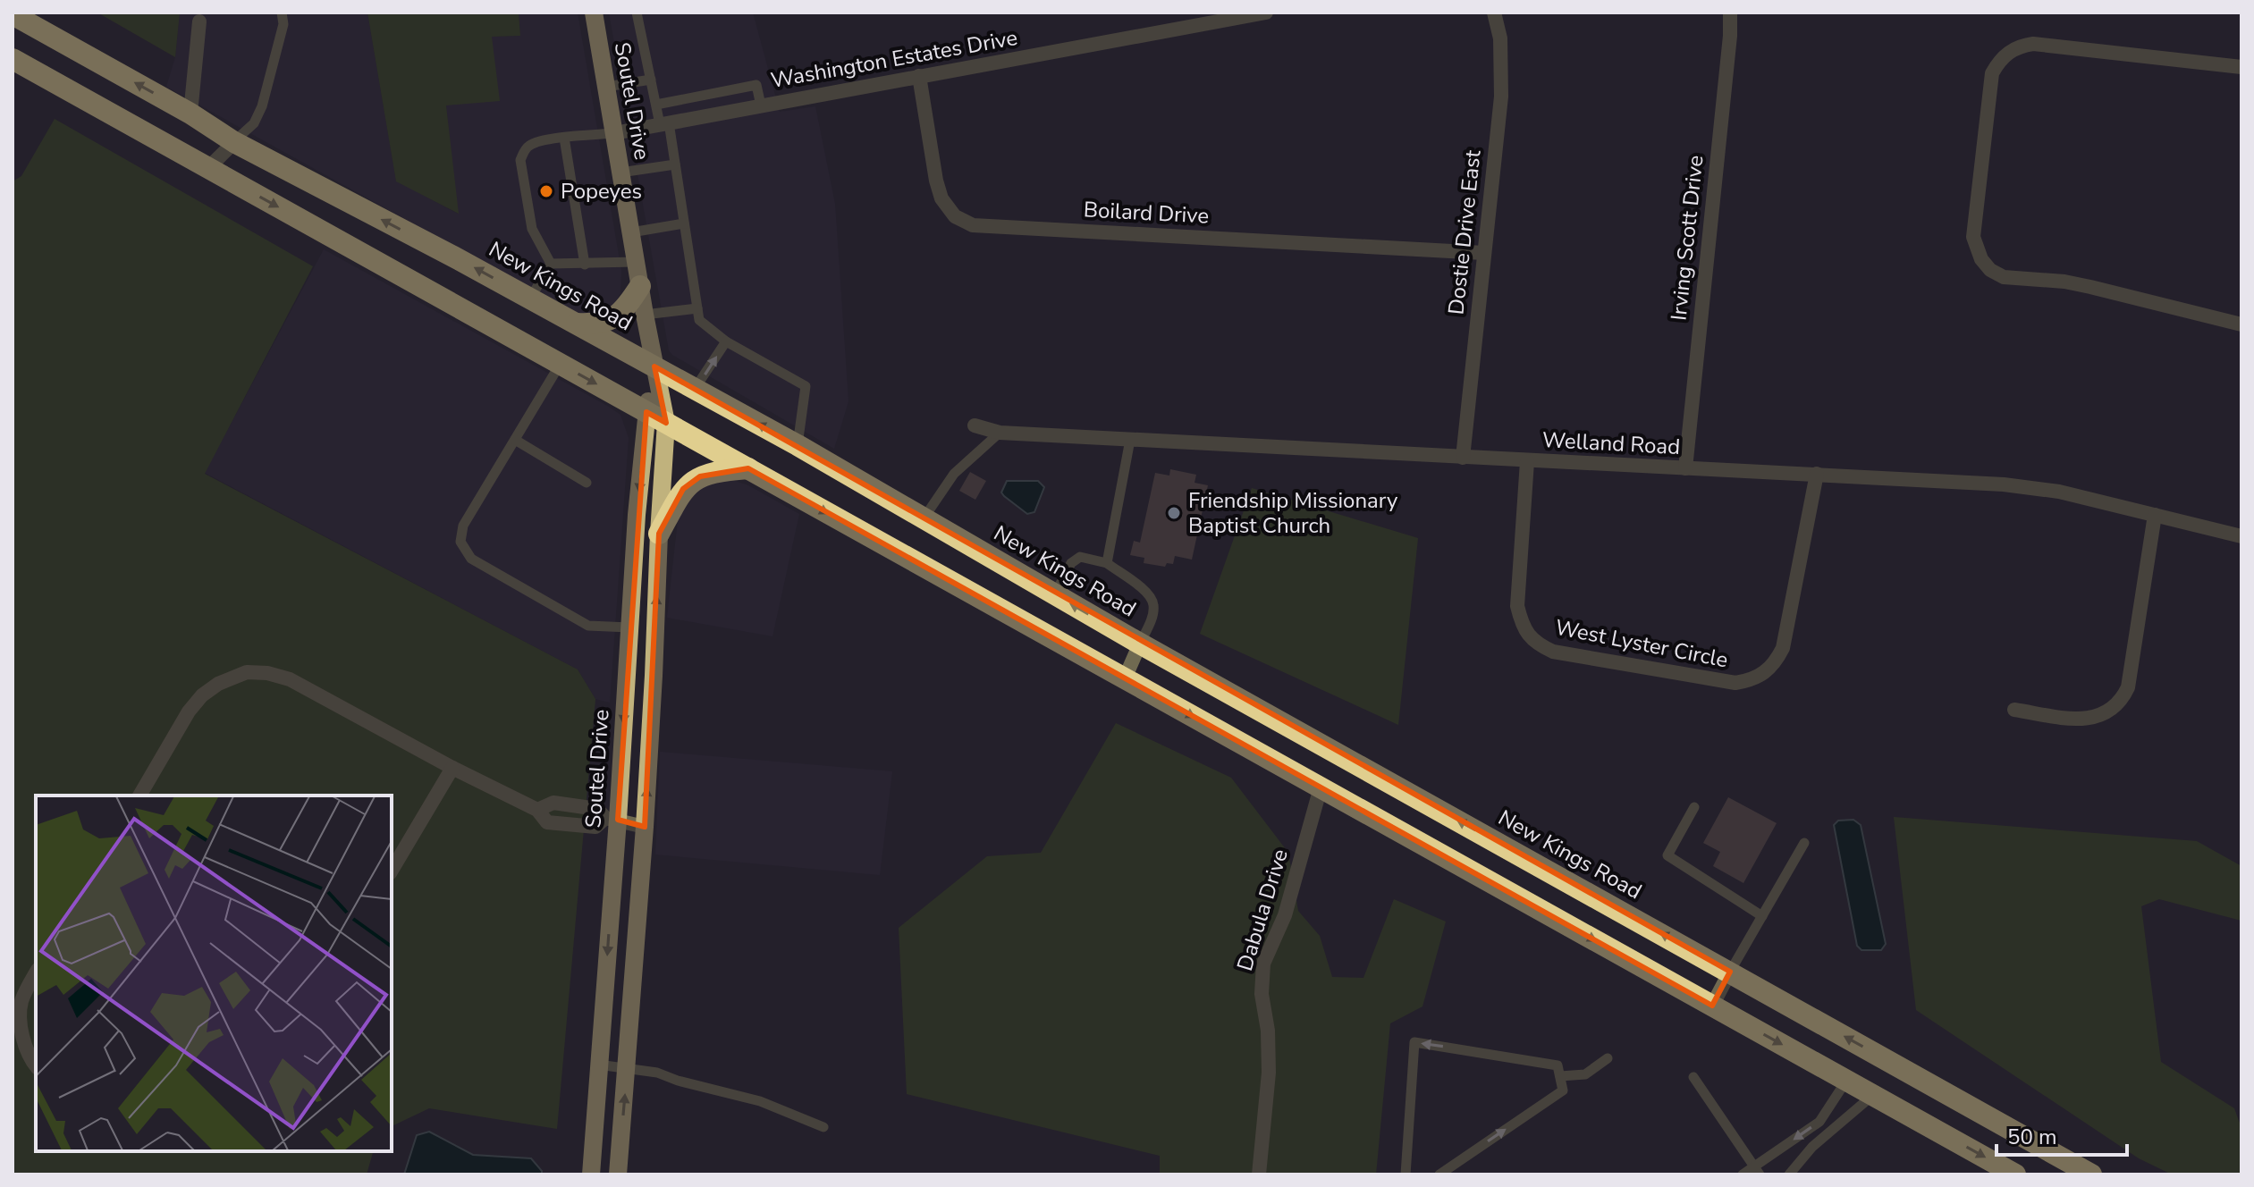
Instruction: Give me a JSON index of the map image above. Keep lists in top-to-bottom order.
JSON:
{
  "streets": {
    "highway": ["New Kings Road"],
    "main road": ["Soutel Drive"],
    "street": [
      "Washington Estates Drive",
      "Boilard Drive",
      "Dostie Drive East",
      "Irving Scott Drive",
      "Welland Road",
      "West Lyster Circle",
      "Dabula Drive"
    ]
  },
  "crossings": [
    ["Washington Estates Drive", "Soutel Drive"],
    ["Washington Estates Drive", "Boilard Drive"],
    ["Soutel Drive", "New Kings Road"],
    ["Boilard Drive", "Dostie Drive East"],
    ["Dostie Drive East", "Welland Road"],
    ["Irving Scott Drive", "Welland Road"],
    ["Welland Road", "West Lyster Circle"]
  ],
  "places": ["Popeyes", "Friendship Missionary Baptist Church"],
  "scale_bar": "50 m"
}
